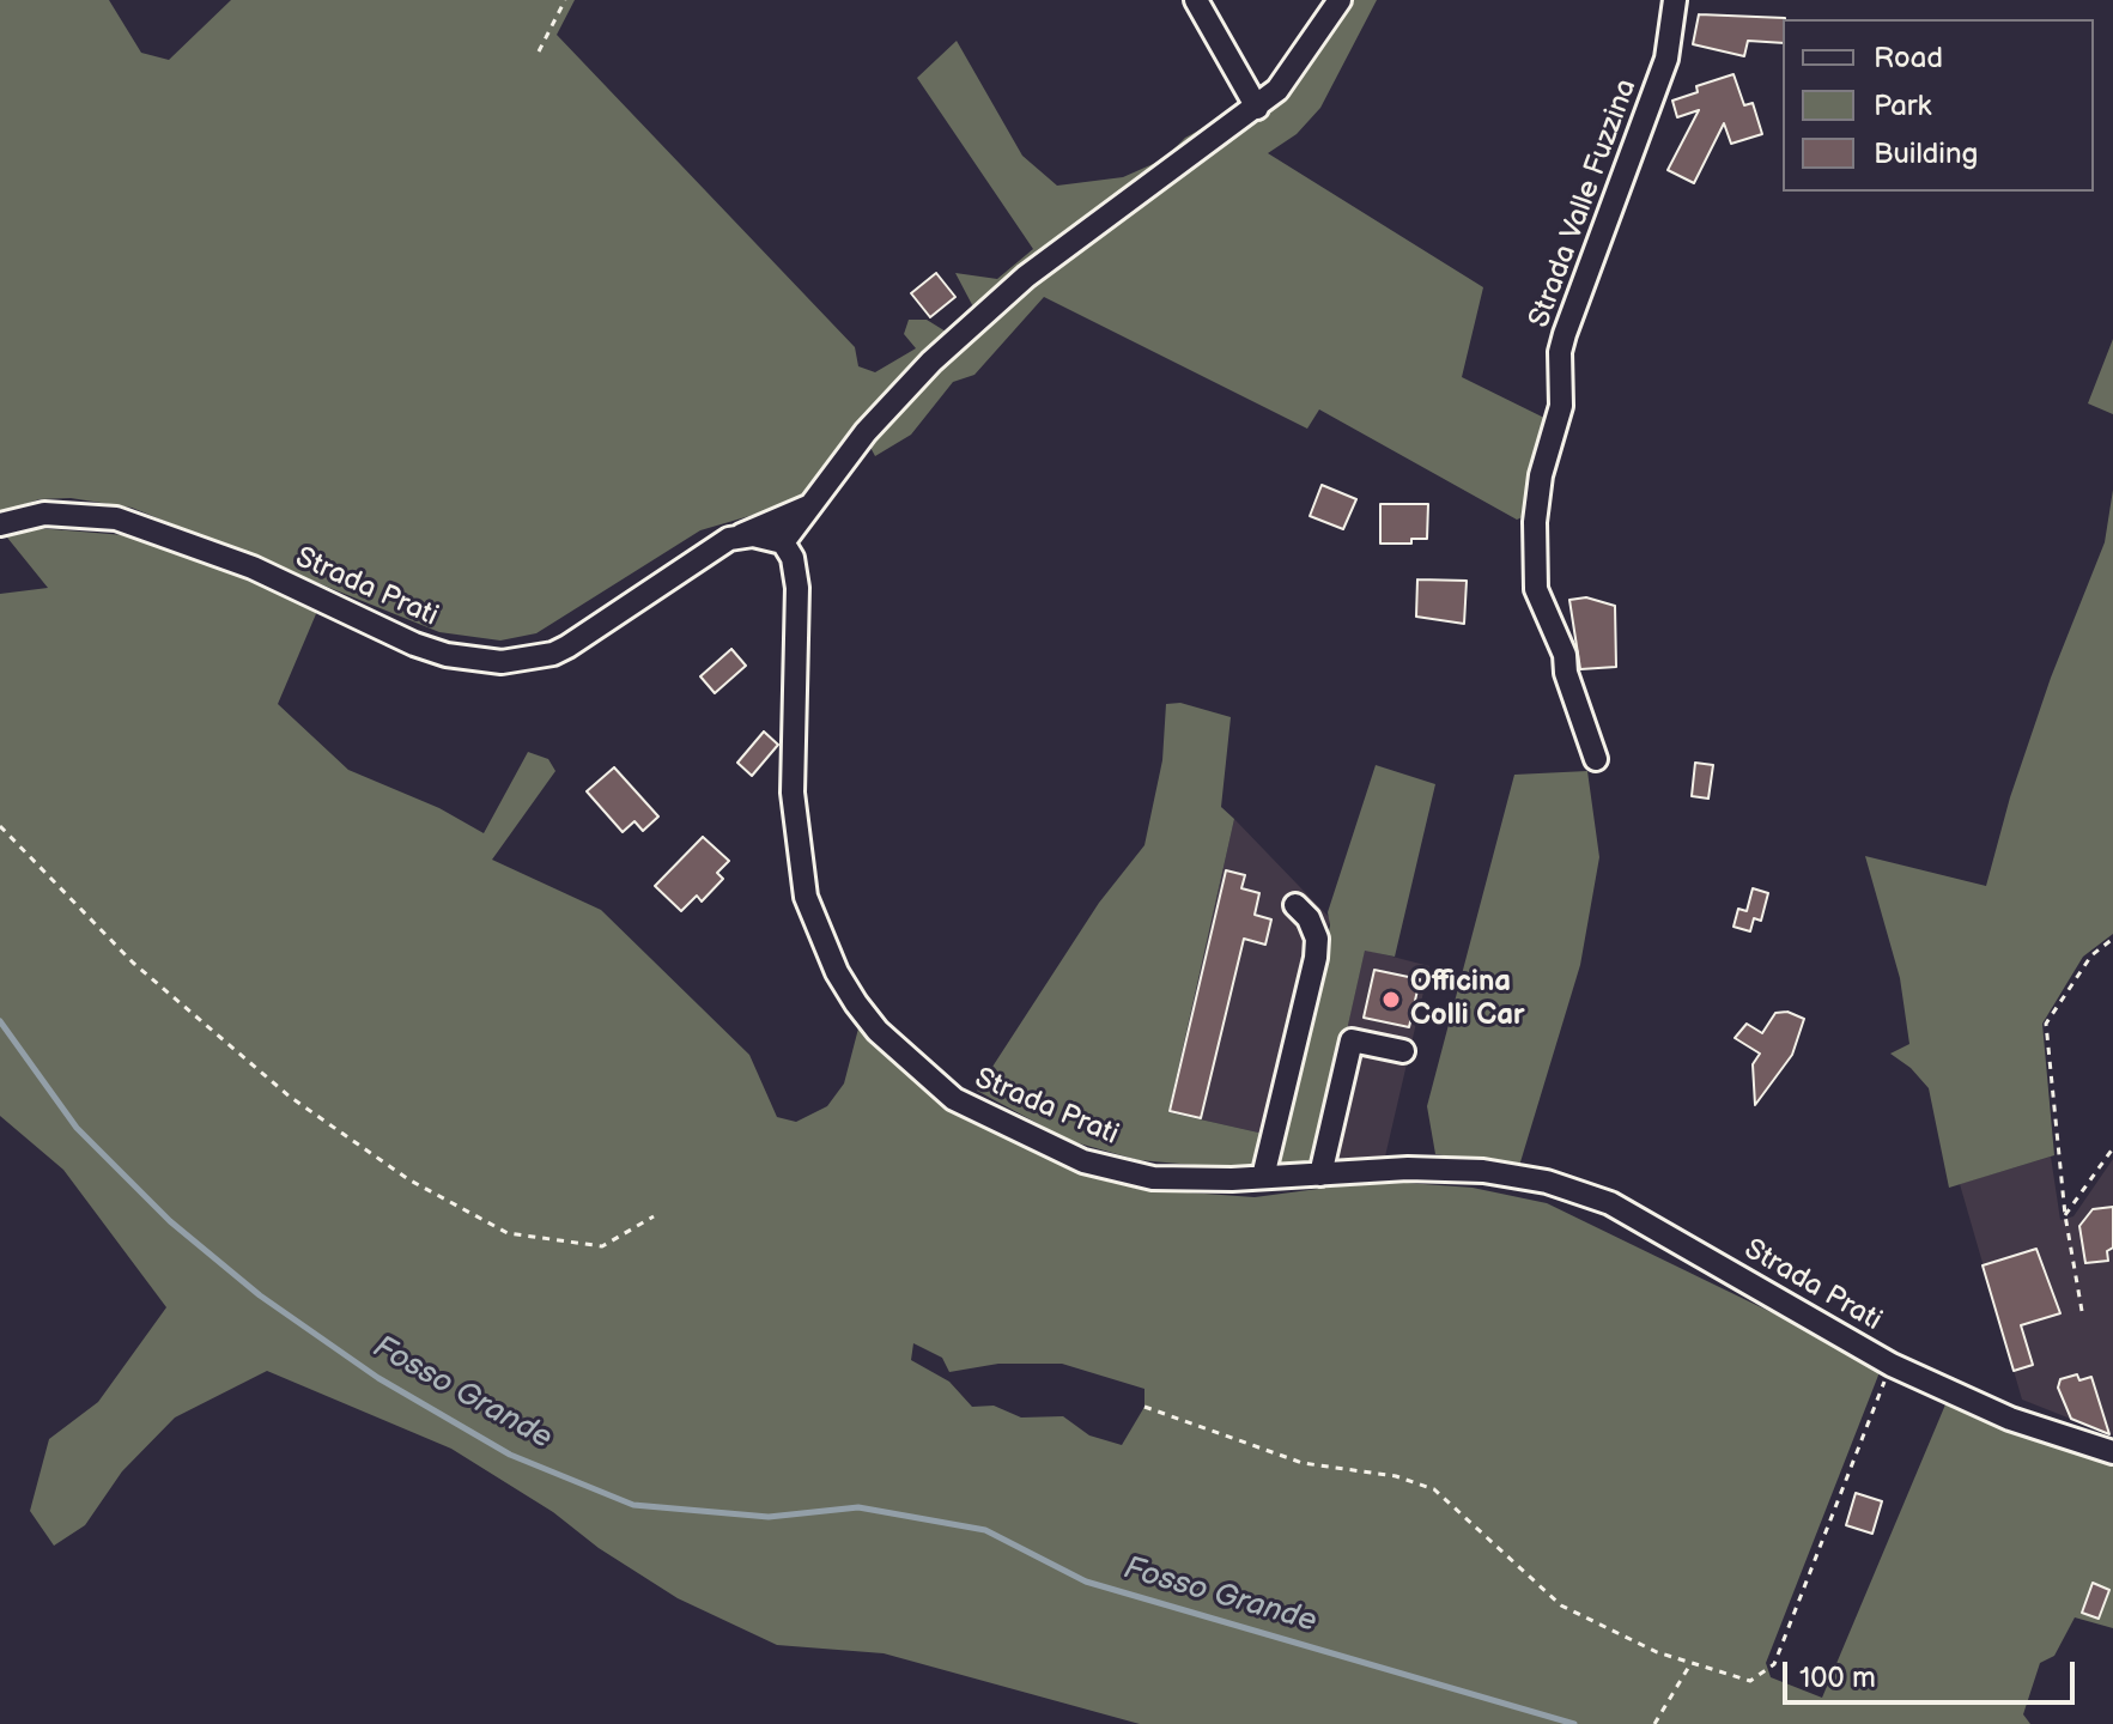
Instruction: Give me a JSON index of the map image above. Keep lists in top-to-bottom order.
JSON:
{
  "streets": {
    "street": ["Strada Valle Fuzzina", "Strada Prati"]
  },
  "water": ["Fosso Grande"],
  "places": ["Officina Colli Car"],
  "legend": ["Road", "Park", "Building"],
  "scale_bar": "100 m"
}
